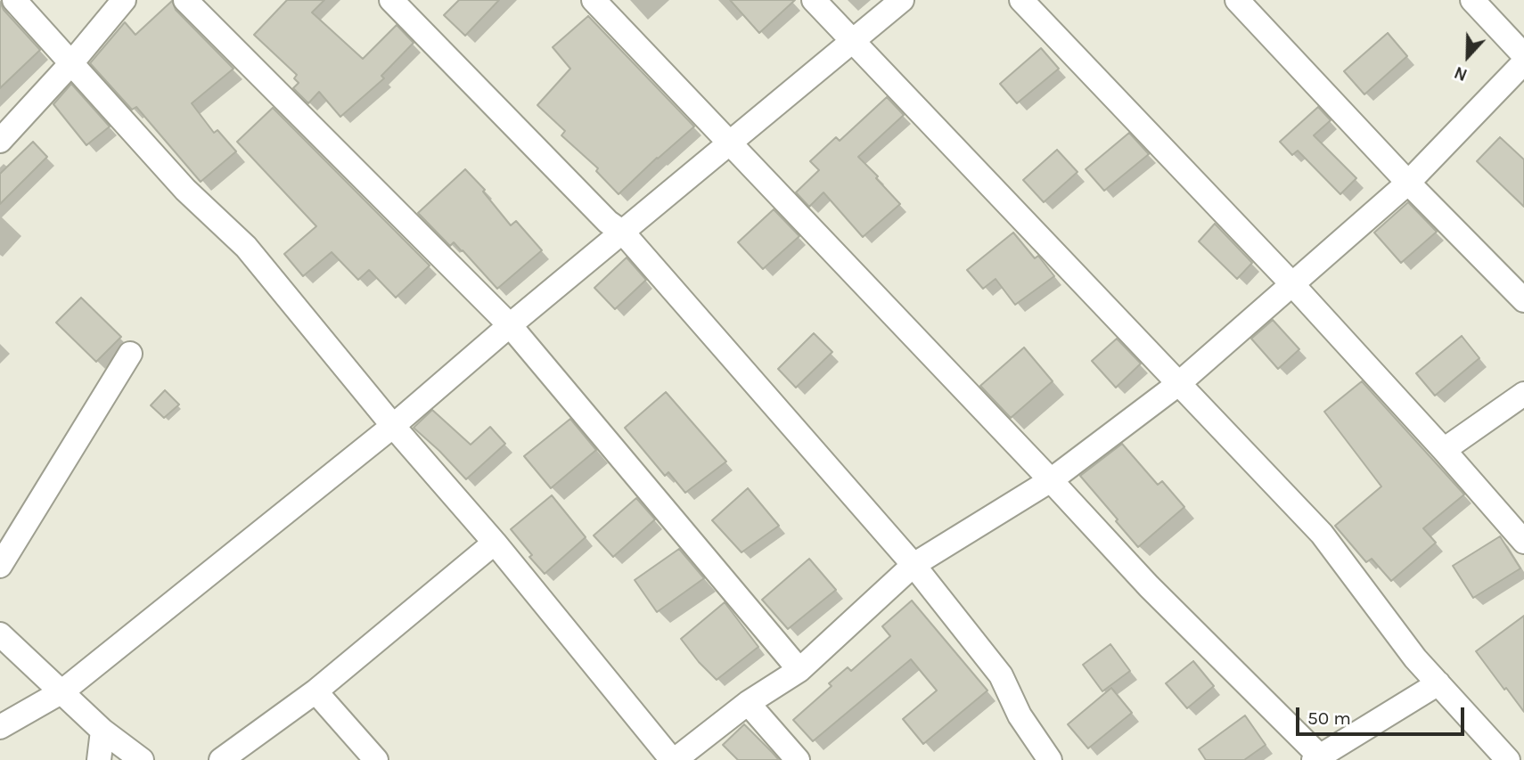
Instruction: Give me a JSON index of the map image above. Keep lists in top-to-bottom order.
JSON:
{
  "scale_bar": "50 m",
  "north": "bottom"
}
